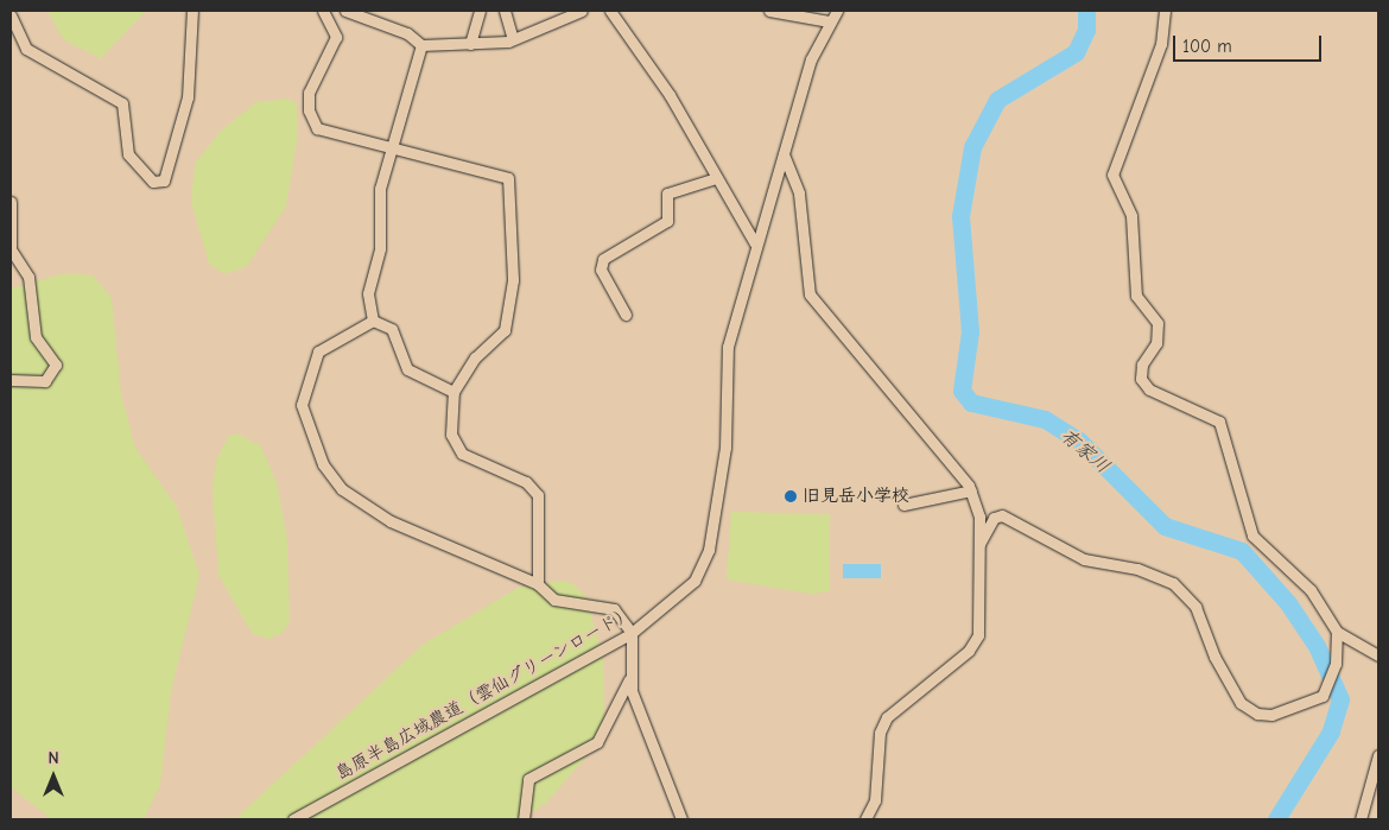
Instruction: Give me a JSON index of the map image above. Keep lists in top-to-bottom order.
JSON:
{
  "streets": {
    "street": ["島原半島広域農道（雲仙グリーンロード）"]
  },
  "water": ["有家川"],
  "places": ["旧見岳小学校"],
  "scale_bar": "100 m",
  "north": "top"
}
